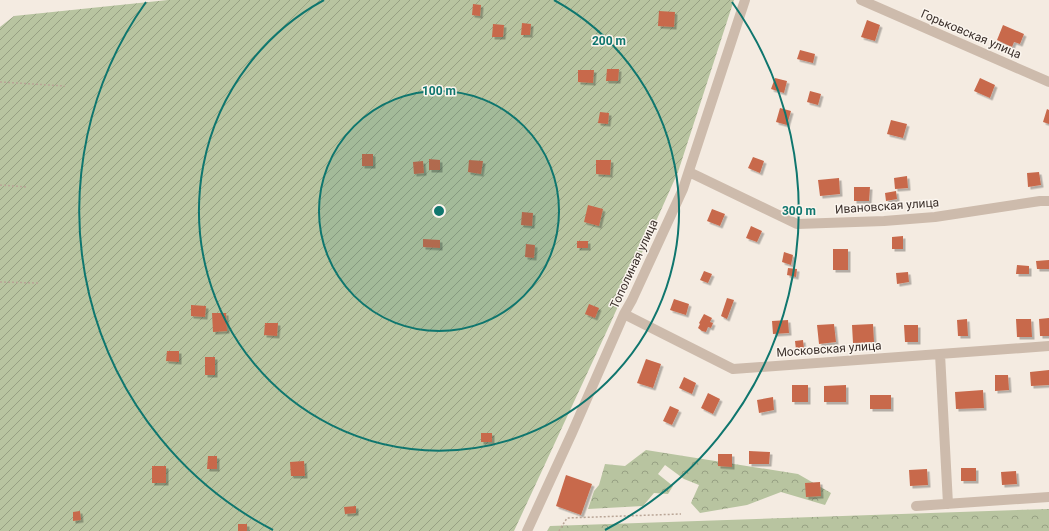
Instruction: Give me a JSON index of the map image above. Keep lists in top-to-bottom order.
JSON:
{
  "streets": {
    "street": [
      "Горьковская улица",
      "Ивановская улица",
      "Тополиная улица",
      "Московская улица"
    ]
  },
  "crossings": [
    ["Ивановская улица", "Тополиная улица"],
    ["Тополиная улица", "Московская улица"]
  ],
  "rings": ["200 m", "100 m", "300 m"]
}
